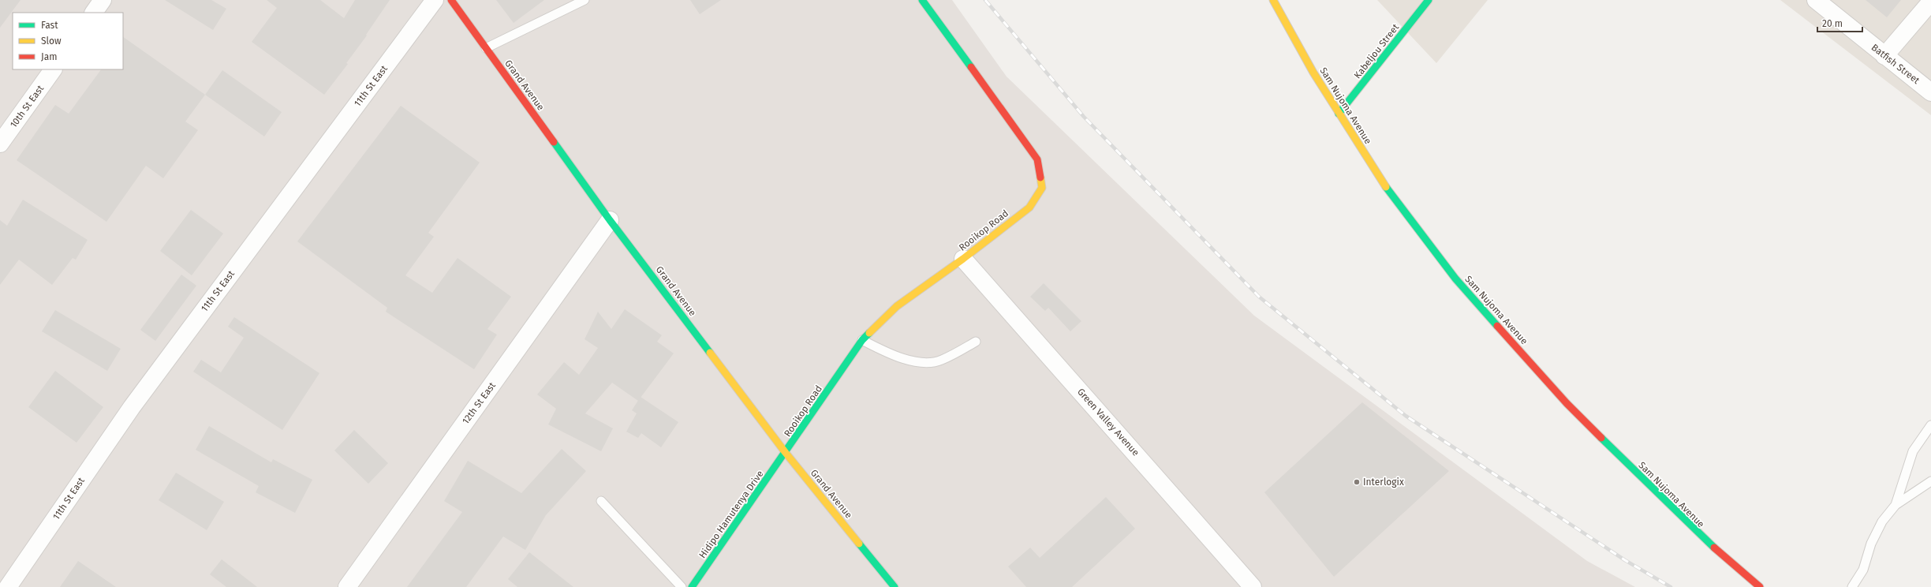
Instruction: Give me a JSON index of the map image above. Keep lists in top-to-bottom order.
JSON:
{
  "streets": {
    "street": [
      "Kabeljou Street",
      "Batfish Street",
      "Grand Avenue",
      "11th St East",
      "Sam Nujoma Avenue",
      "10th St East",
      "Rooikop Road",
      "12th St East",
      "Green Valley Avenue",
      "Hidipo Hamutenya Drive"
    ]
  },
  "crossings": [
    ["Kabeljou Street", "Sam Nujoma Avenue"],
    ["Grand Avenue", "Rooikop Road"],
    ["Grand Avenue", "12th St East"],
    ["Grand Avenue", "Hidipo Hamutenya Drive"],
    ["Rooikop Road", "Green Valley Avenue"],
    ["Rooikop Road", "Hidipo Hamutenya Drive"]
  ],
  "places": ["Interlogix"],
  "legend": ["Fast", "Slow", "Jam"],
  "scale_bar": "20 m"
}
